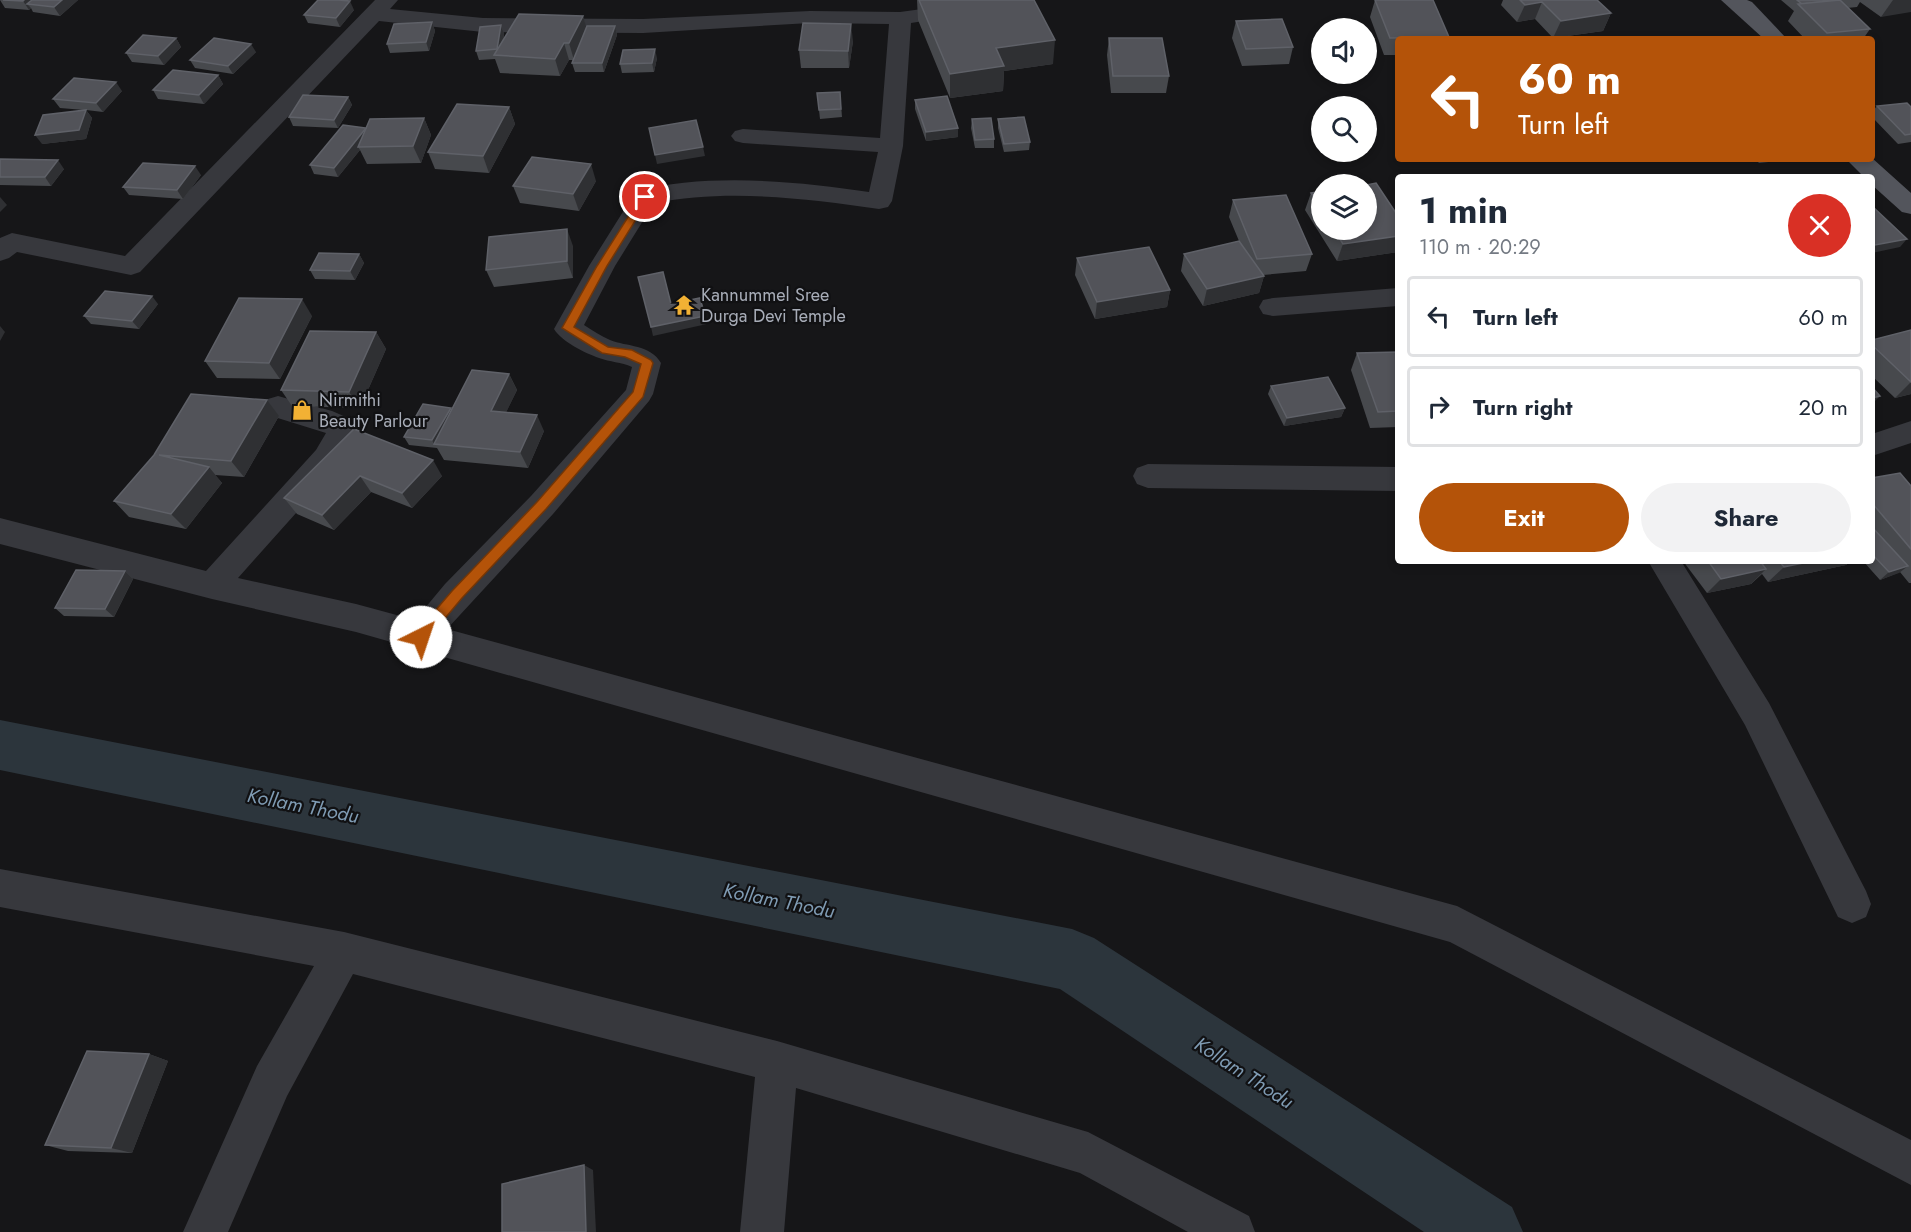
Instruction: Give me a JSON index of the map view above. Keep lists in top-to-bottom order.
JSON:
{
  "water": ["Kollam Thodu"],
  "places": {
    "temple": ["Kannummel Sree Durga Devi Temple"],
    "shop": ["Nirmithi Beauty Parlour"]
  },
  "page": {
    "turn": ["60 m", "Turn left"],
    "heading": ["1 min", "110 m · 20:29"],
    "list": [
      {
        "name": "Turn left",
        "value": "60 m"
      },
      {
        "name": "Turn right",
        "value": "20 m"
      }
    ],
    "buttons": ["Exit", "Share"]
  }
}
